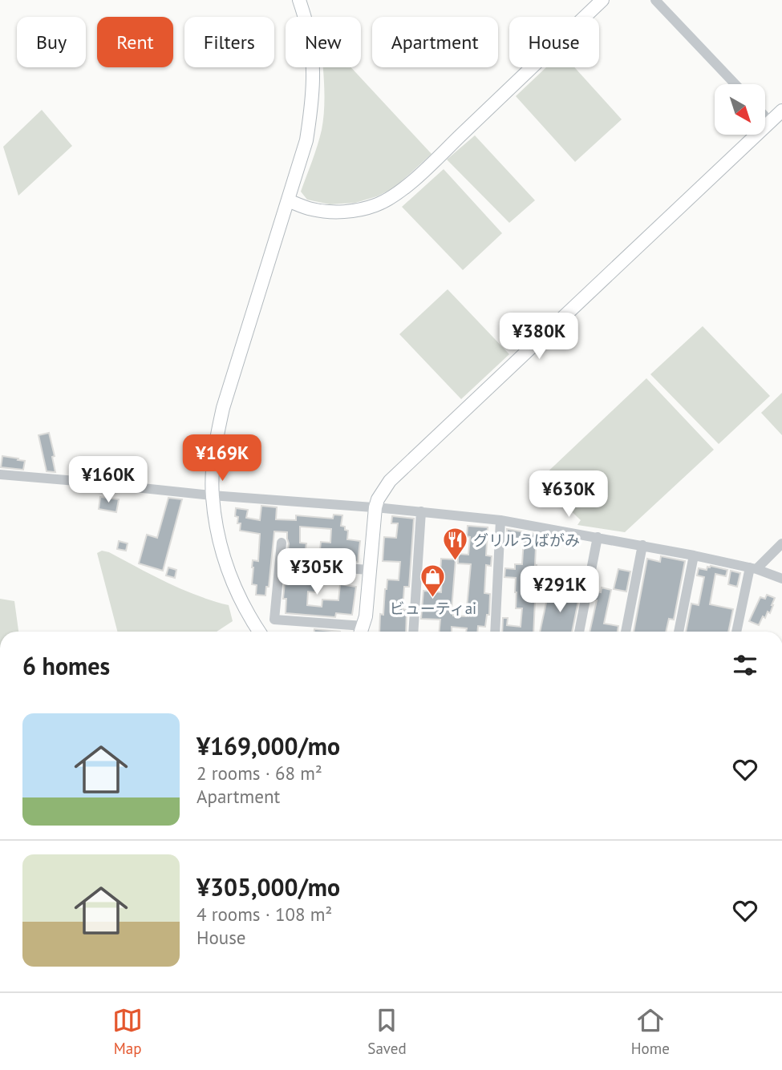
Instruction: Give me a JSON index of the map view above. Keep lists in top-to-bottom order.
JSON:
{
  "places": {
    "restaurant": ["グリルうばがみ"],
    "shop": ["ビューティai"]
  },
  "north": "bottom right",
  "page": {
    "chip": [
      "Buy",
      "Rent",
      "Filters",
      "New",
      "Apartment",
      "House"
    ],
    "price": [
      "¥380K",
      "¥169K",
      "¥160K",
      "¥630K",
      "¥305K",
      "¥291K"
    ],
    "heading": "6 homes",
    "list": [
      {
        "name": "¥169,000/mo",
        "note": "2 rooms · 68 m² · Apartment"
      },
      {
        "name": "¥305,000/mo",
        "note": "4 rooms · 108 m² · House"
      }
    ],
    "tabs": ["Map", "Saved", "Home"]
  }
}
